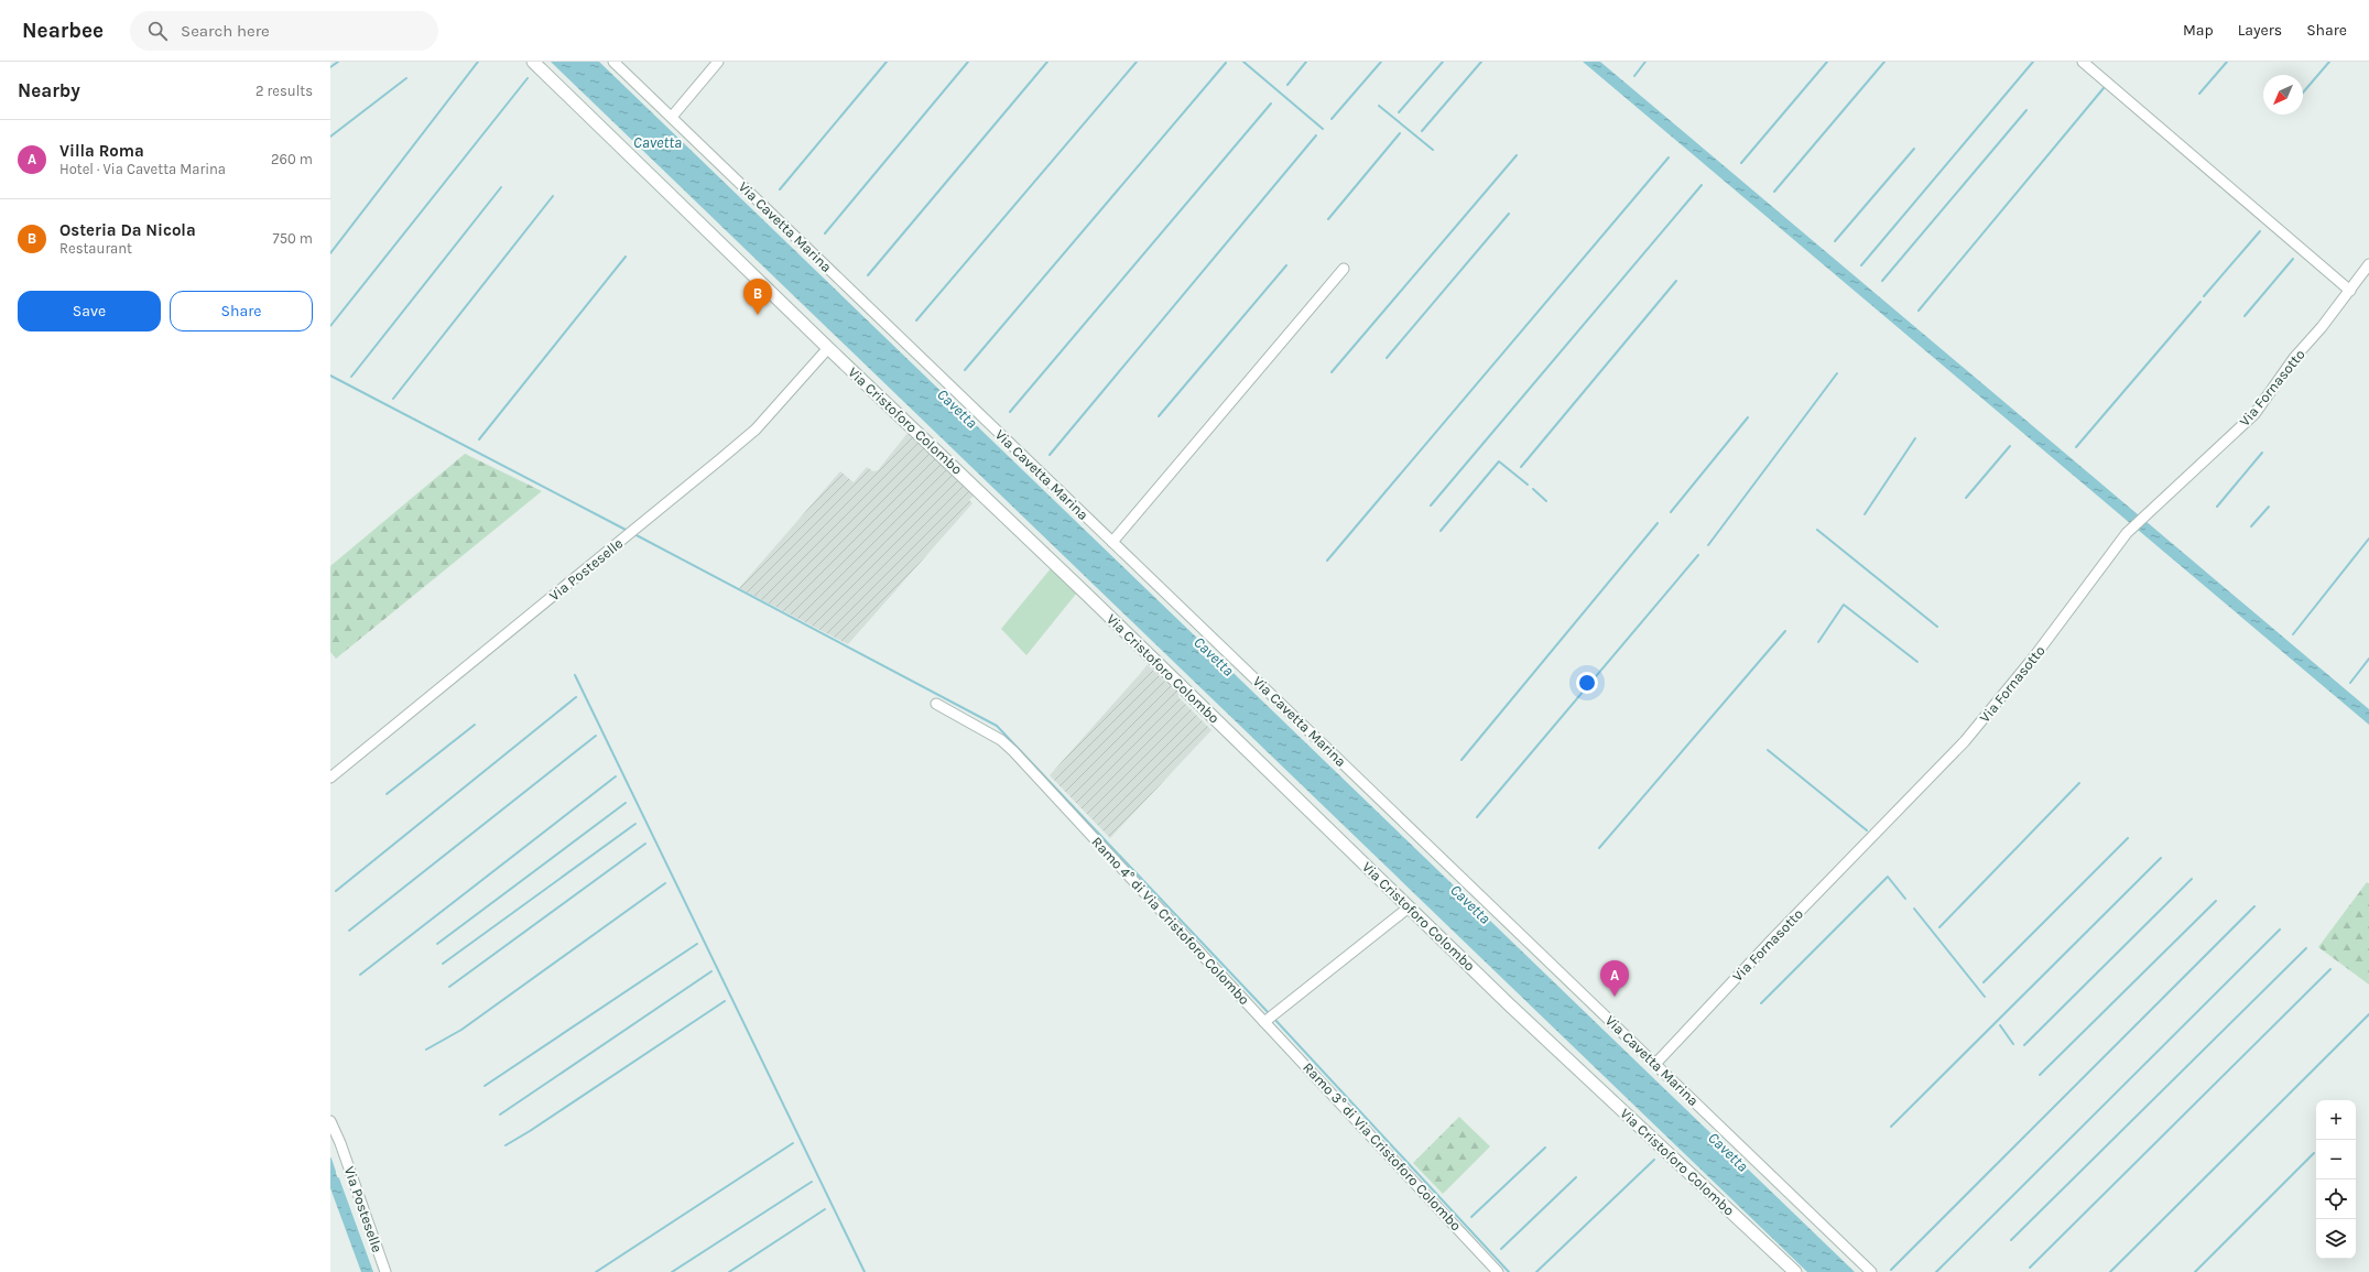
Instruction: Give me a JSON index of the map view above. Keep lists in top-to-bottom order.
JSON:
{
  "streets": {
    "street": [
      "Via Cavetta Marina",
      "Via Fornasotto",
      "Via Cristoforo Colombo",
      "Via Posteselle",
      "Ramo 4° di Via Cristoforo Colombo",
      "Ramo 3° di Via Cristoforo Colombo"
    ]
  },
  "crossings": [
    ["Via Cavetta Marina", "Via Fornasotto"],
    ["Via Cristoforo Colombo", "Via Posteselle"],
    ["Ramo 4° di Via Cristoforo Colombo", "Ramo 3° di Via Cristoforo Colombo"]
  ],
  "water": ["Cavetta"],
  "north": "bottom left",
  "page": {
    "header": "Nearbee",
    "search": "Search here",
    "nav": ["Map", "Layers", "Share"],
    "heading": ["Nearby", "2 results"],
    "list": [
      {
        "mark": "A",
        "name": "Villa Roma",
        "note": "Hotel · Via Cavetta Marina",
        "value": "260 m"
      },
      {
        "mark": "B",
        "name": "Osteria Da Nicola",
        "note": "Restaurant",
        "value": "750 m"
      }
    ],
    "buttons": ["Save", "Share"],
    "pins": ["B", "A"],
    "map_buttons": ["+", "−"]
  }
}
